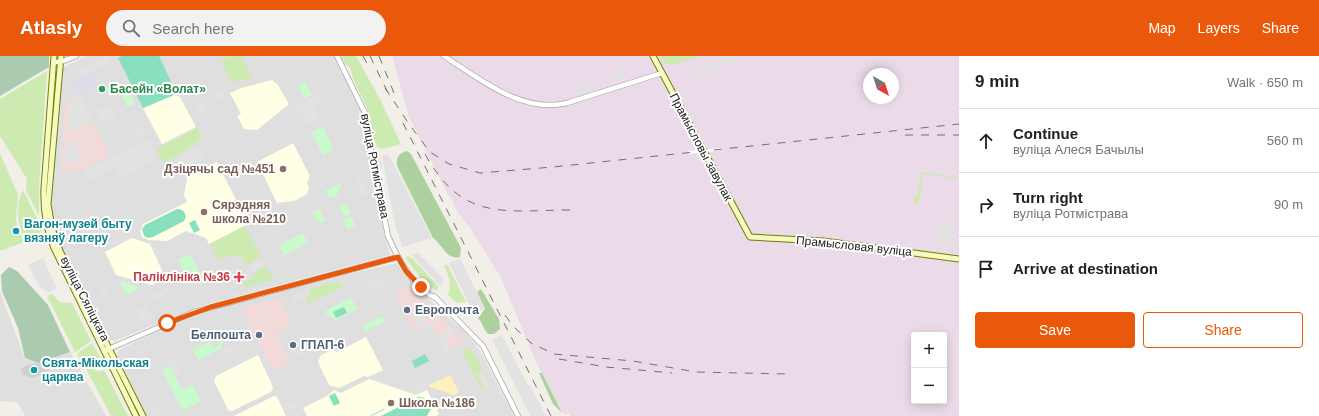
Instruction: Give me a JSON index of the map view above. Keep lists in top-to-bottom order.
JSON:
{
  "streets": {
    "main road": ["Прамысловы завулак", "Прамысловая вуліца", "вуліца Сяліцкага"],
    "street": ["вуліца Ротмістрава"]
  },
  "crossings": [
    ["Прамысловы завулак", "Прамысловая вуліца"]
  ],
  "places": {
    "other": [
      "Басейн «Волат»",
      "Дзіцячы сад №451",
      "Сярэдняя школа №210",
      "Вагон-музей быту вязняў лагеру",
      "Европочта",
      "Белпошта",
      "ГПАП-6",
      "Свята-Мікольская царква",
      "Школа №186"
    ],
    "health": ["Паліклініка №36"]
  },
  "north": "bottom right",
  "page": {
    "header": "Atlasly",
    "search": "Search here",
    "nav": ["Map", "Layers", "Share"],
    "heading": ["9 min", "Walk · 650 m"],
    "list": [
      ["Continue", "вуліца Алеся Бачылы", "560 m"],
      ["Turn right", "вуліца Ротмістрава", "90 m"],
      "Arrive at destination"
    ],
    "buttons": ["Save", "Share"],
    "map_buttons": ["+", "−"]
  }
}
